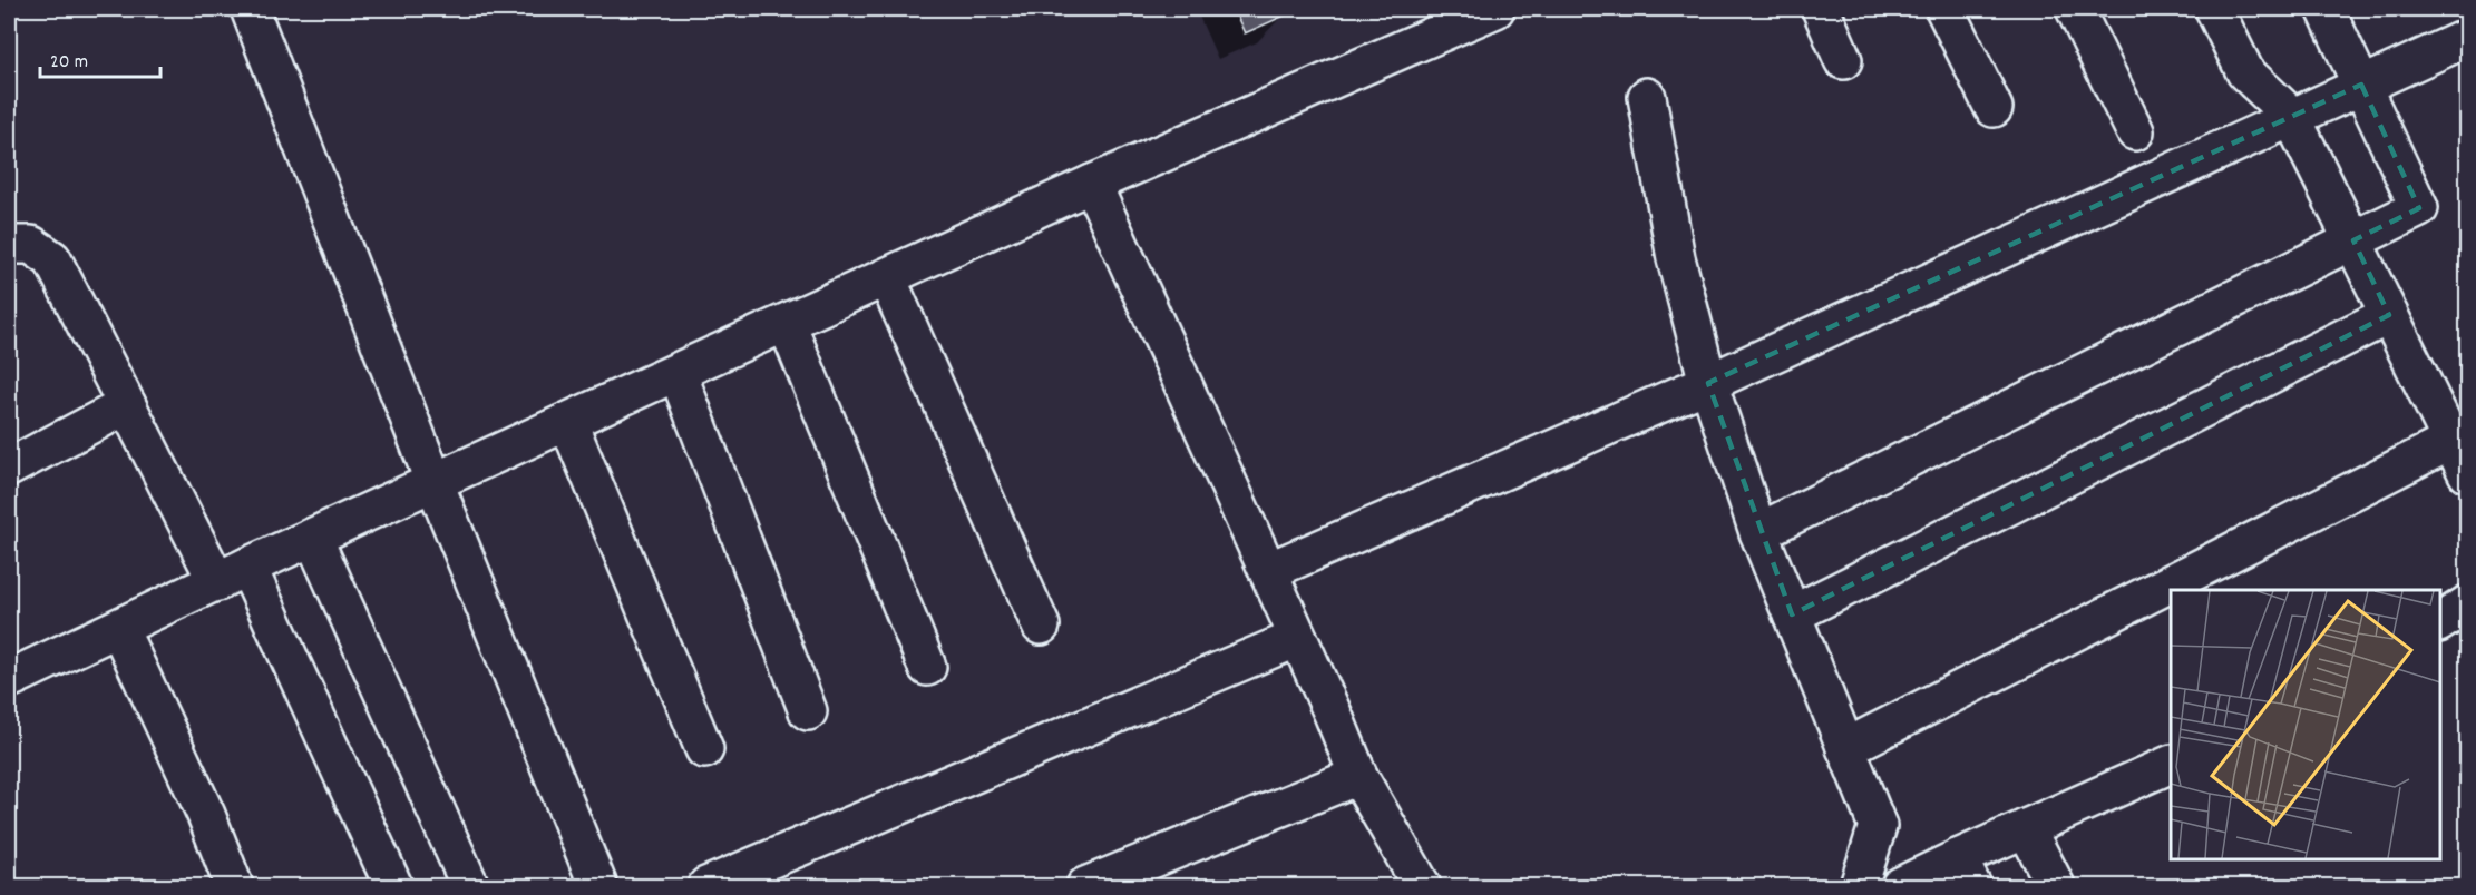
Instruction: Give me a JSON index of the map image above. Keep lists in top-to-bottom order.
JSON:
{
  "scale_bar": "20 m"
}
